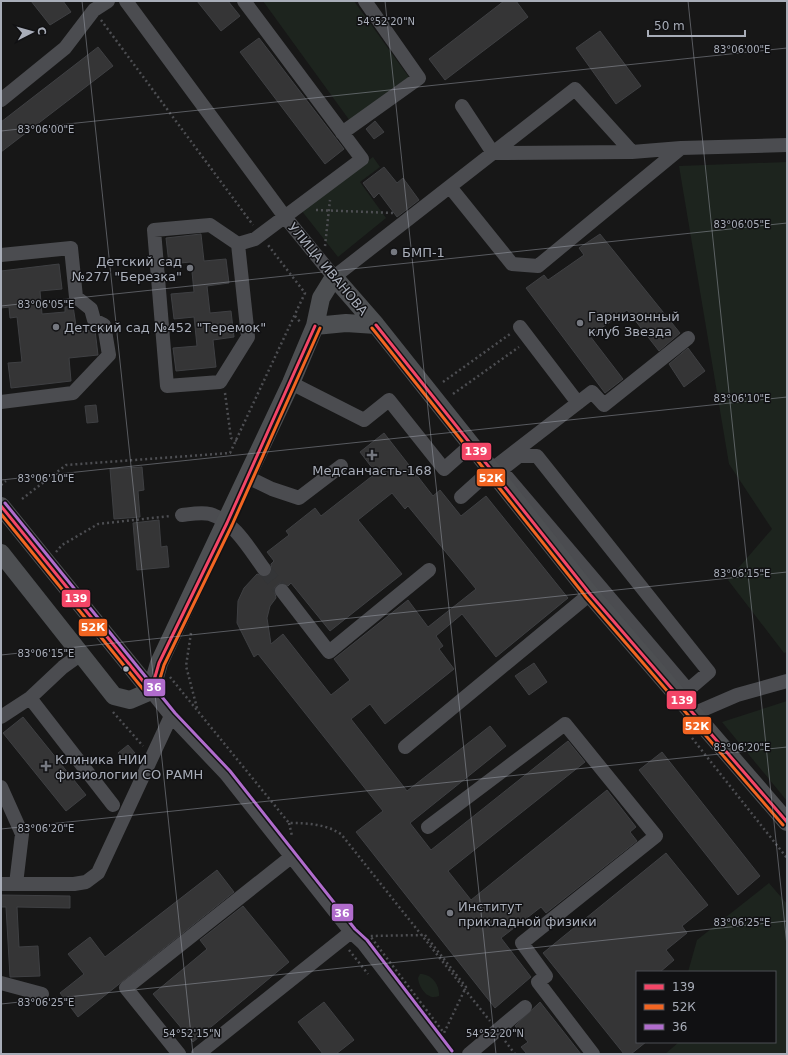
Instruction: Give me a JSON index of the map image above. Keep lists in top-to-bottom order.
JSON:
{
  "streets": {
    "main road": ["УЛИЦА ИВАНОВА"]
  },
  "places": {
    "other": [
      "БМП-1",
      "Детский сад №277 \"Березка\"",
      "Гарнизонный клуб Звезда",
      "Детский сад №452 \"Теремок\"",
      "Институт прикладной физики"
    ],
    "health": ["Медсанчасть-168", "Клиника НИИ физиологии СО РАМН"]
  },
  "lines": ["transit line 139", "transit line 52К", "transit line 36"],
  "legend": ["139", "52К", "36"],
  "scale_bar": "50 m",
  "north": "right",
  "coordinates": [
    "54°52'20\"N",
    "83°06'00\"E",
    "83°06'05\"E",
    "83°06'10\"E",
    "83°06'15\"E",
    "83°06'20\"E",
    "83°06'25\"E",
    "54°52'15\"N"
  ]
}
